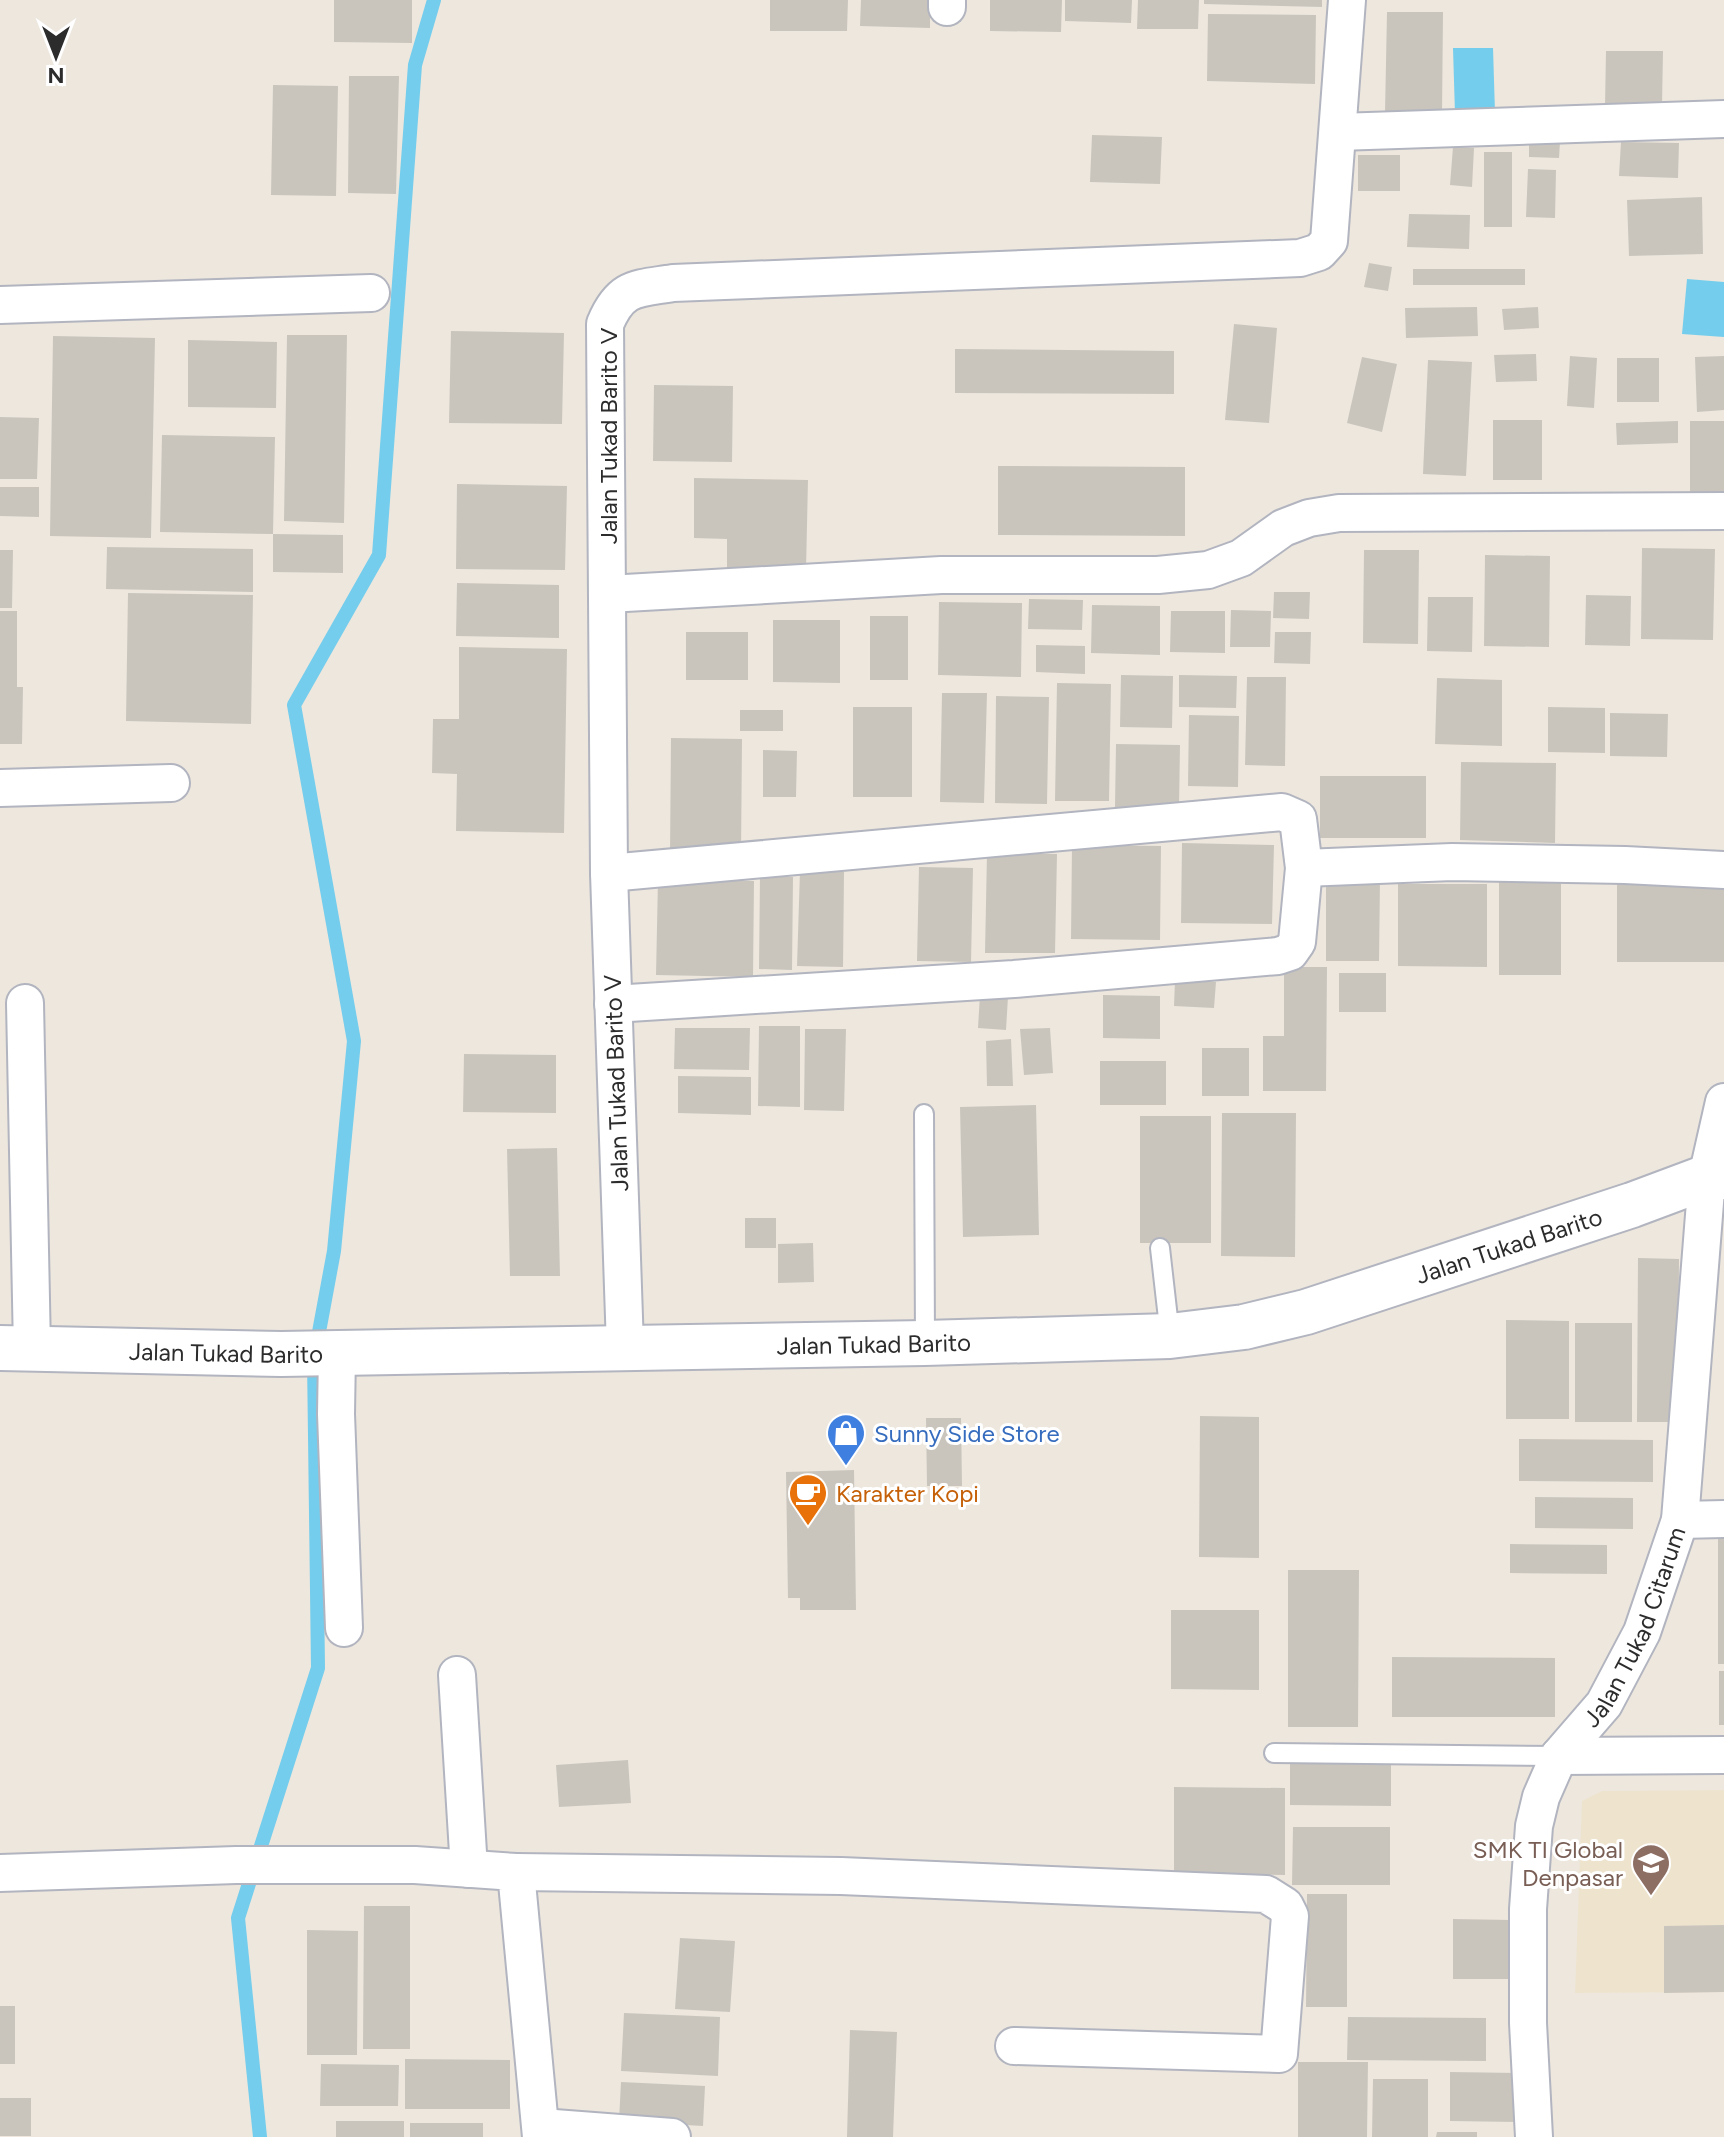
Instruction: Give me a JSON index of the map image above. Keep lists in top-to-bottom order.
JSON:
{
  "streets": {
    "street": ["Jalan Tukad Barito V", "Jalan Tukad Barito", "Jalan Tukad Citarum"]
  },
  "crossings": [
    ["Jalan Tukad Barito V", "Jalan Tukad Barito"],
    ["Jalan Tukad Barito", "Jalan Tukad Citarum"]
  ],
  "places": {
    "shop": ["Sunny Side Store"],
    "cafe": ["Karakter Kopi"],
    "school or university": ["SMK TI Global Denpasar"]
  },
  "north": "bottom"
}
